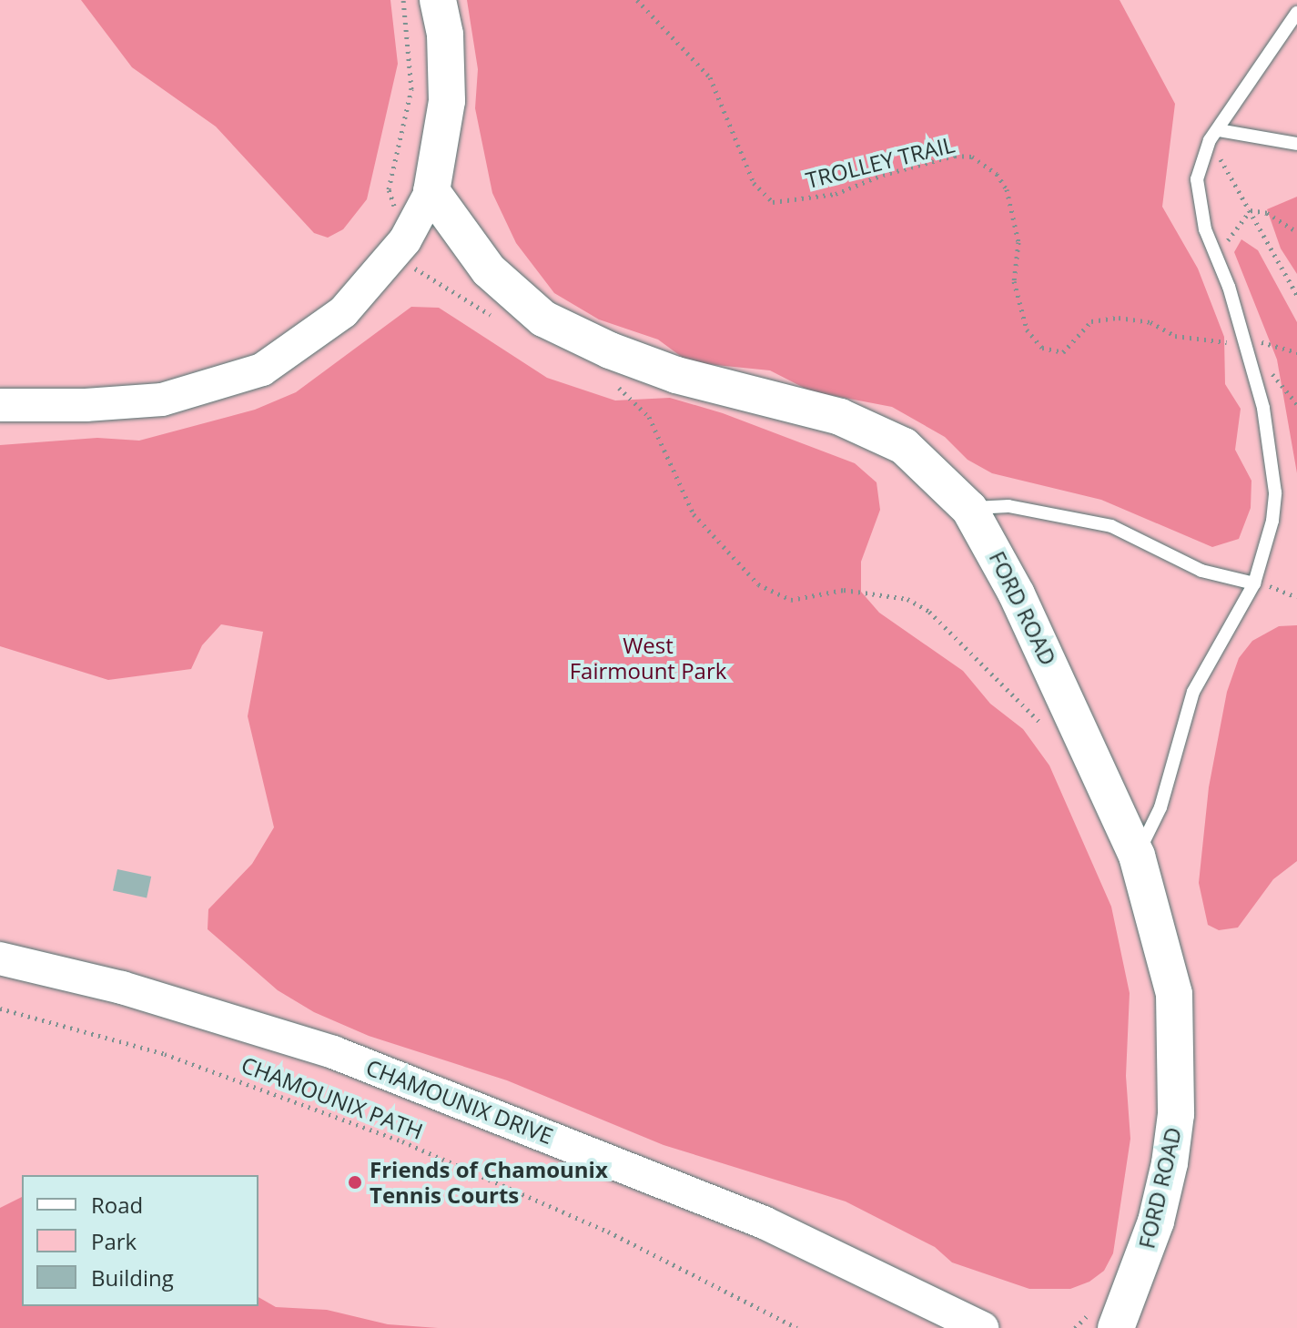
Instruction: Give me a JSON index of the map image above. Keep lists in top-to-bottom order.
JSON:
{
  "streets": {
    "main road": ["FORD ROAD"],
    "street": ["CHAMOUNIX DRIVE"],
    "path": ["TROLLEY TRAIL", "CHAMOUNIX PATH"]
  },
  "parks": ["West Fairmount Park"],
  "places": ["Friends of Chamounix Tennis Courts"],
  "legend": ["Road", "Park", "Building"]
}
